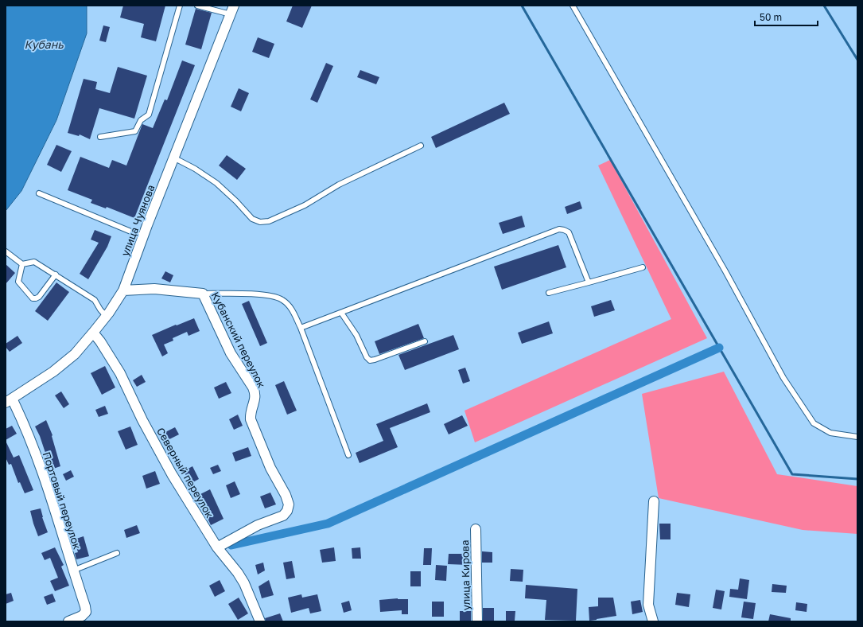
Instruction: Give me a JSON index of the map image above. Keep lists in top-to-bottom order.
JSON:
{
  "streets": {
    "street": [
      "улица Чуянова",
      "Кубанский переулок",
      "Северный переулок",
      "Портовый переулок",
      "улица Кирова"
    ]
  },
  "crossings": [
    ["улица Чуянова", "Кубанский переулок"],
    ["улица Чуянова", "Северный переулок"],
    ["улица Чуянова", "Портовый переулок"],
    ["Кубанский переулок", "Северный переулок"]
  ],
  "water": ["Кубань"],
  "scale_bar": "50 m"
}
